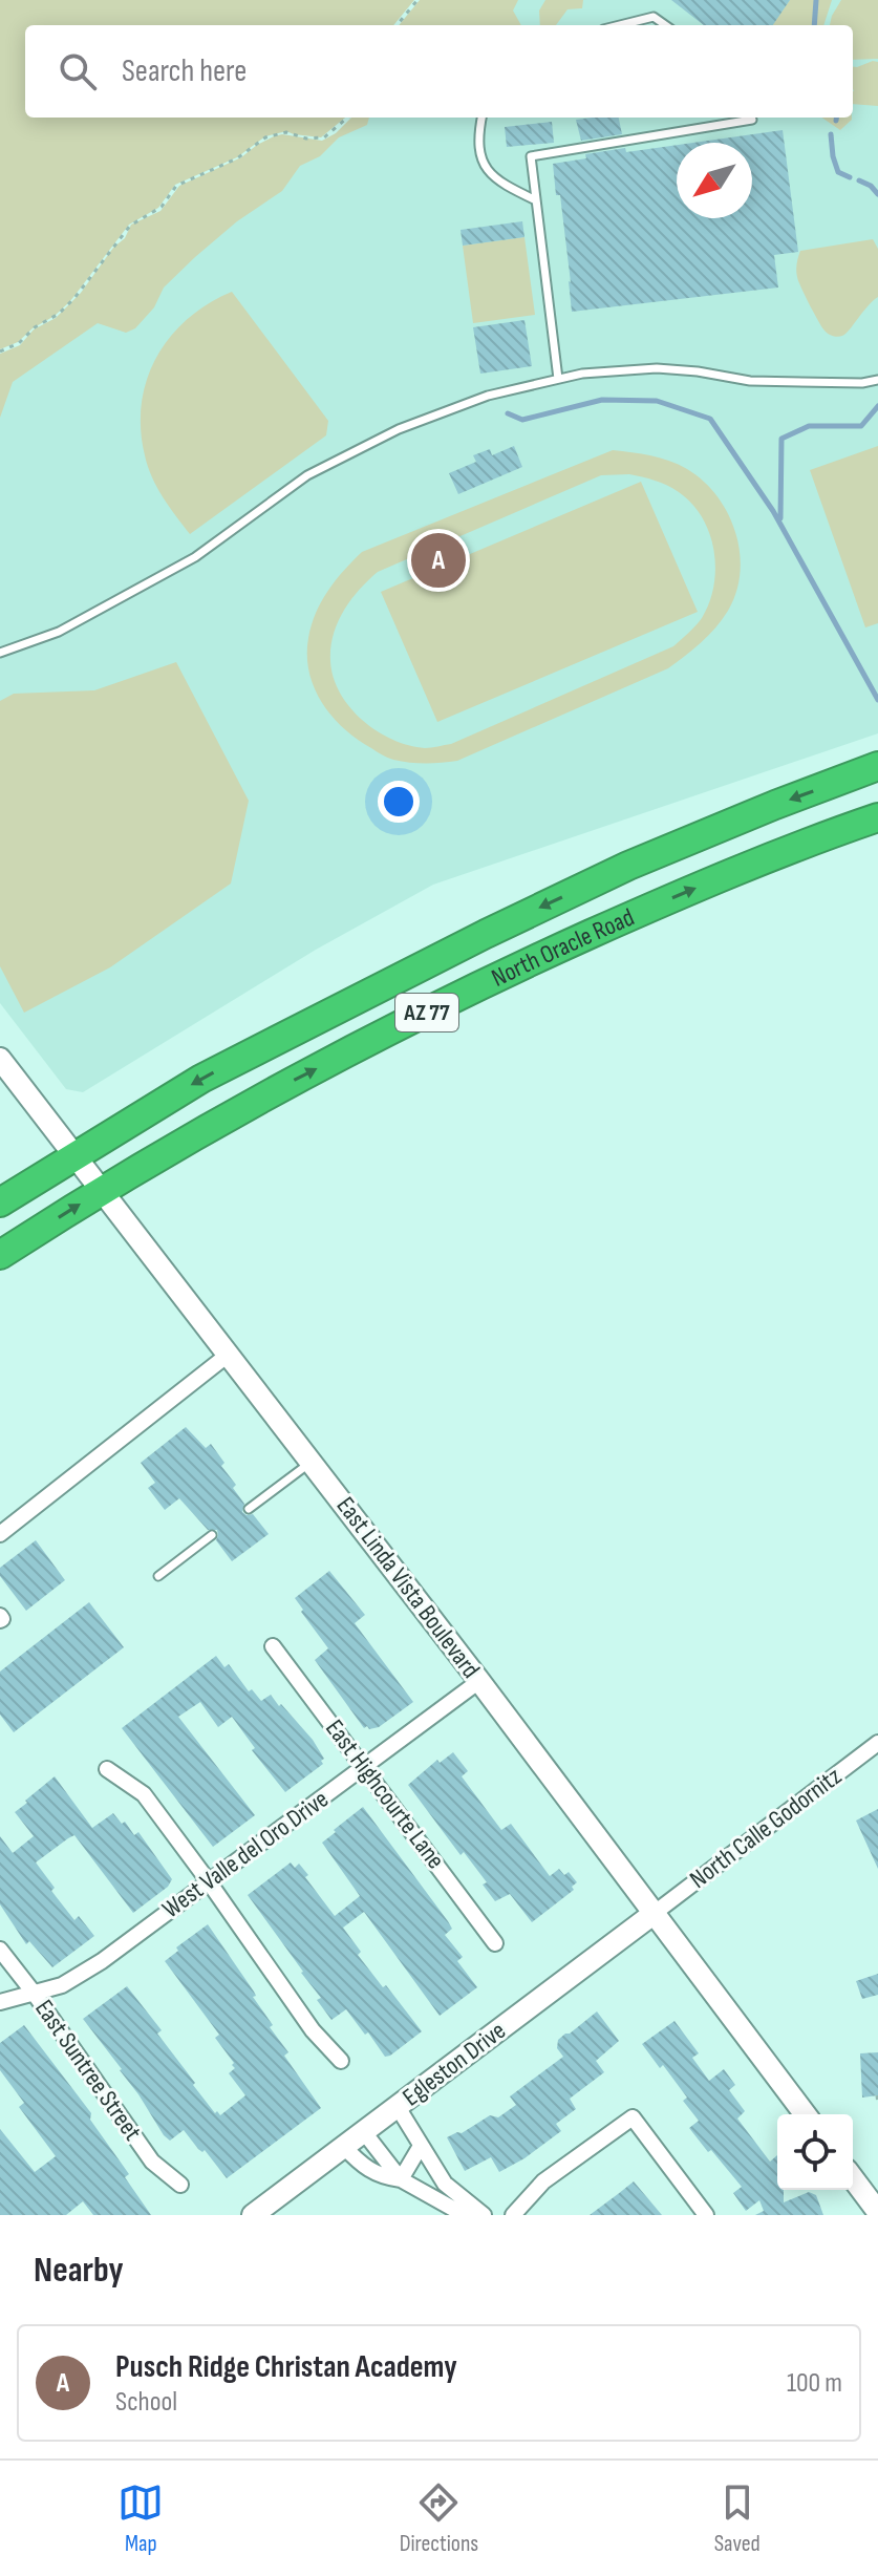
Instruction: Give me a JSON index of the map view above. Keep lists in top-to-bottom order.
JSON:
{
  "streets": {
    "highway": ["North Oracle Road", "AZ 77"],
    "street": [
      "East Linda Vista Boulevard",
      "East Highcourte Lane",
      "North Calle Godornitz",
      "West Valle del Oro Drive",
      "Egleston Drive",
      "East Suntree Street"
    ]
  },
  "crossings": [
    ["North Oracle Road", "East Linda Vista Boulevard"],
    ["East Linda Vista Boulevard", "North Calle Godornitz"],
    ["East Linda Vista Boulevard", "West Valle del Oro Drive"],
    ["East Linda Vista Boulevard", "Egleston Drive"],
    ["East Highcourte Lane", "West Valle del Oro Drive"],
    ["North Calle Godornitz", "Egleston Drive"],
    ["West Valle del Oro Drive", "East Suntree Street"]
  ],
  "north": "bottom left",
  "page": {
    "search": "Search here",
    "pins": "A",
    "heading": "Nearby",
    "list": [
      {
        "mark": "A",
        "name": "Pusch Ridge Christan Academy",
        "note": "School",
        "value": "100 m"
      }
    ],
    "nav": ["Map", "Directions", "Saved"]
  }
}
